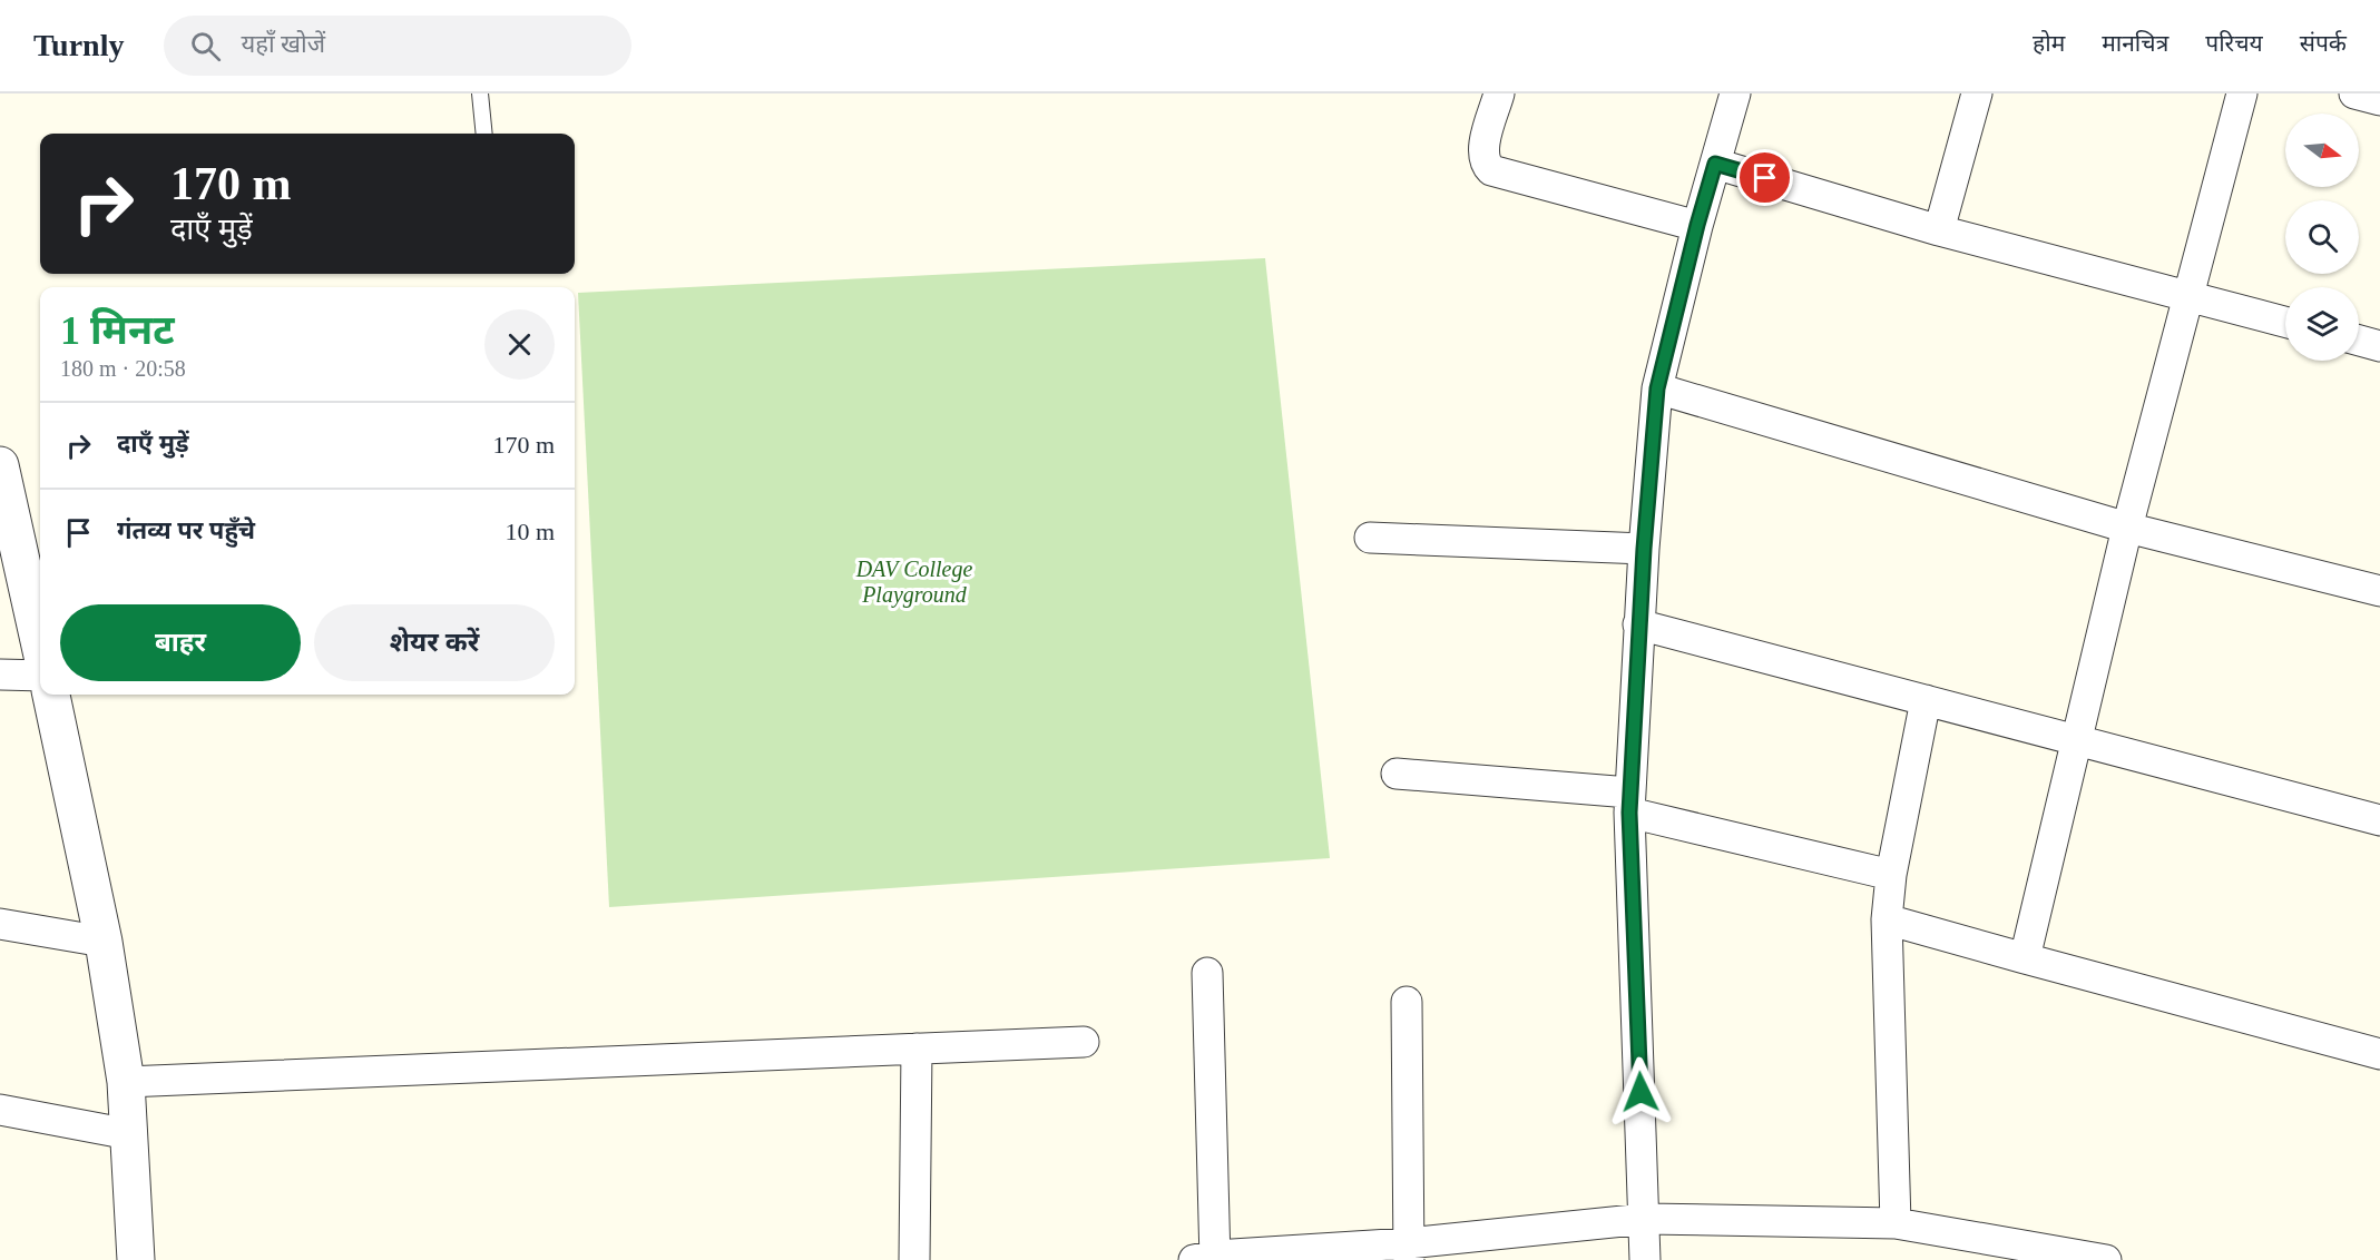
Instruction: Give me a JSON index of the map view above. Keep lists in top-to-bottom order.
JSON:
{
  "parks": ["DAV College Playground"],
  "north": "right",
  "page": {
    "header": "Turnly",
    "search": "यहाँ खोजें",
    "nav": [
      "होम",
      "मानचित्र",
      "परिचय",
      "संपर्क"
    ],
    "turn": ["170 m", "दाएँ मुड़ें"],
    "heading": ["1 मिनट", "180 m · 20:58"],
    "list": [
      {
        "name": "दाएँ मुड़ें",
        "value": "170 m"
      },
      {
        "name": "गंतव्य पर पहुँचे",
        "value": "10 m"
      }
    ],
    "buttons": ["बाहर", "शेयर करें"]
  }
}
